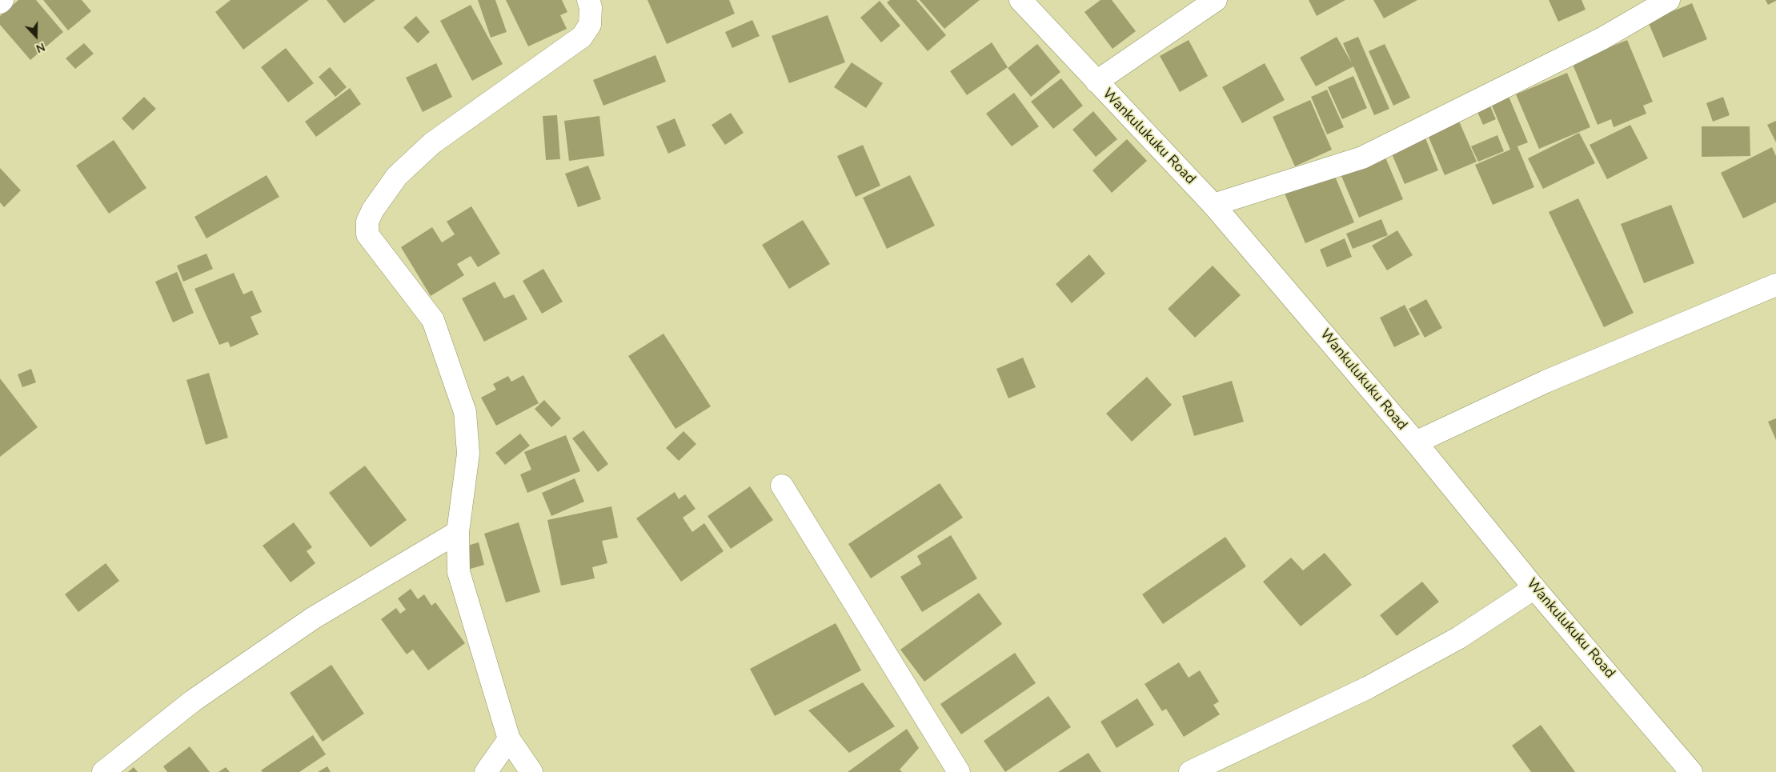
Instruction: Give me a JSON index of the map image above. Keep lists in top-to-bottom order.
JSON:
{
  "streets": {
    "street": ["Wankulukuku Road"]
  },
  "north": "bottom"
}
